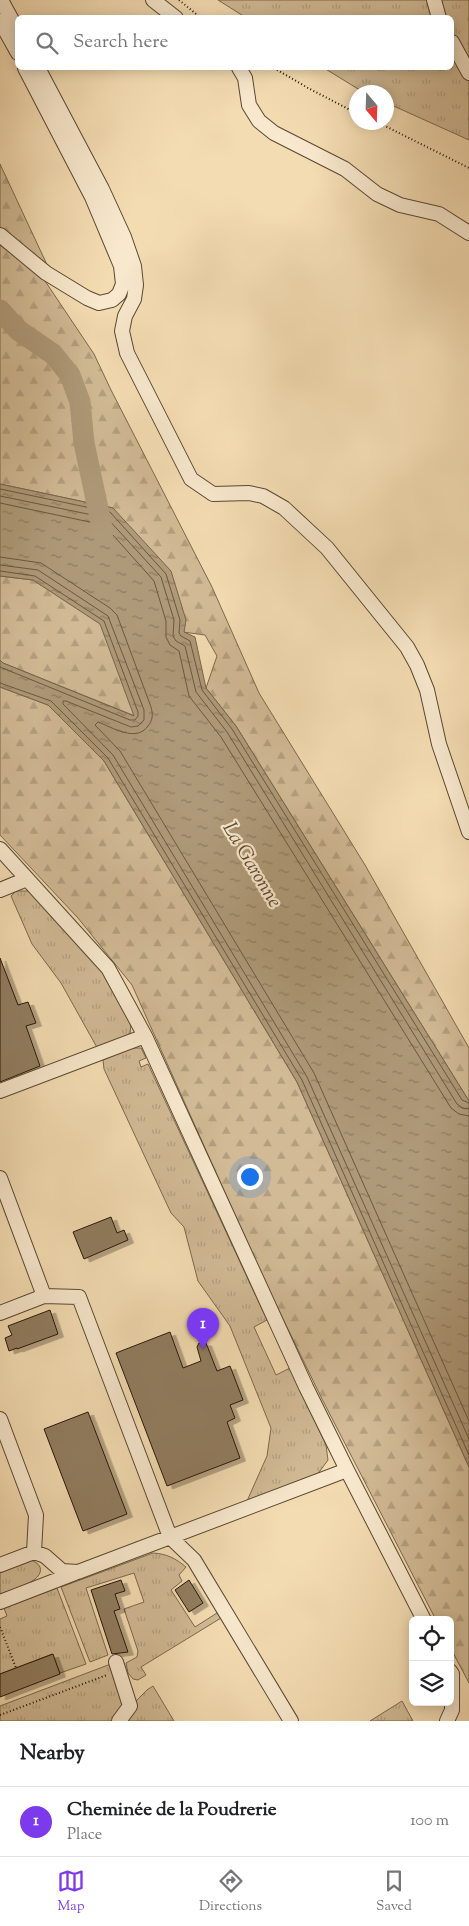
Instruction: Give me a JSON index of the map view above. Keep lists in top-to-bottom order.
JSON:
{
  "water": ["La Garonne"],
  "north": "bottom",
  "page": {
    "search": "Search here",
    "pins": "1",
    "heading": "Nearby",
    "list": [
      {
        "mark": "1",
        "name": "Cheminée de la Poudrerie",
        "note": "Place",
        "value": "100 m"
      }
    ],
    "nav": ["Map", "Directions", "Saved"]
  }
}
